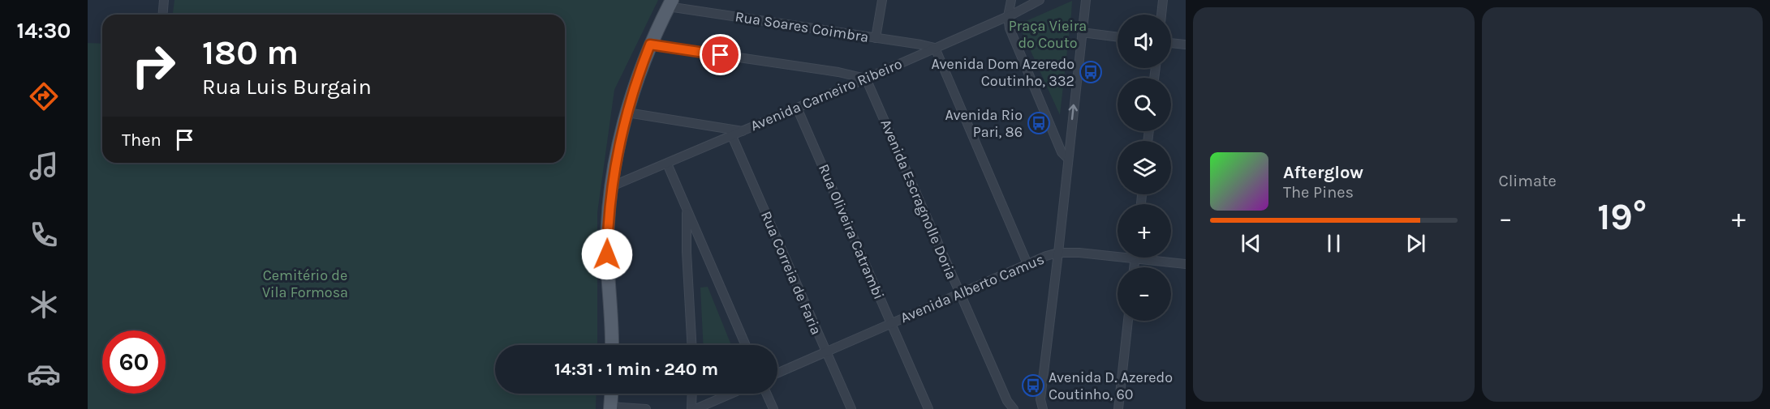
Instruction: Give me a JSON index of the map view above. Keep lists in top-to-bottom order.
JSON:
{
  "streets": {
    "street": [
      "Rua Soares Coimbra",
      "Avenida Carneiro Ribeiro",
      "Avenida Escragnolle Doria",
      "Rua Oliveira Catrambi",
      "Rua Correia de Faria",
      "Avenida Alberto Camus"
    ]
  },
  "crossings": [
    ["Rua Soares Coimbra", "Avenida Carneiro Ribeiro"],
    ["Avenida Carneiro Ribeiro", "Avenida Escragnolle Doria"],
    ["Avenida Carneiro Ribeiro", "Rua Oliveira Catrambi"],
    ["Avenida Carneiro Ribeiro", "Rua Correia de Faria"],
    ["Avenida Escragnolle Doria", "Avenida Alberto Camus"],
    ["Rua Oliveira Catrambi", "Avenida Alberto Camus"],
    ["Rua Correia de Faria", "Avenida Alberto Camus"]
  ],
  "parks": ["Praça Vieira do Couto", "Cemitério de Vila Formosa"],
  "places": {
    "bus stop": ["Avenida Dom Azeredo Coutinho, 332", "Avenida Rio Pari, 86", "Avenida D. Azeredo Coutinho, 60"]
  },
  "page": {
    "tabs": "14:30",
    "tile": "Climate",
    "map_buttons": ["+", "−"],
    "turn": ["180 m", "Rua Luis Burgain"],
    "then": "Then",
    "song": ["Afterglow", "The Pines"],
    "heat": ["−", "19°", "+"],
    "limit": "60",
    "trip": "14:31 · 1 min · 240 m"
  }
}
